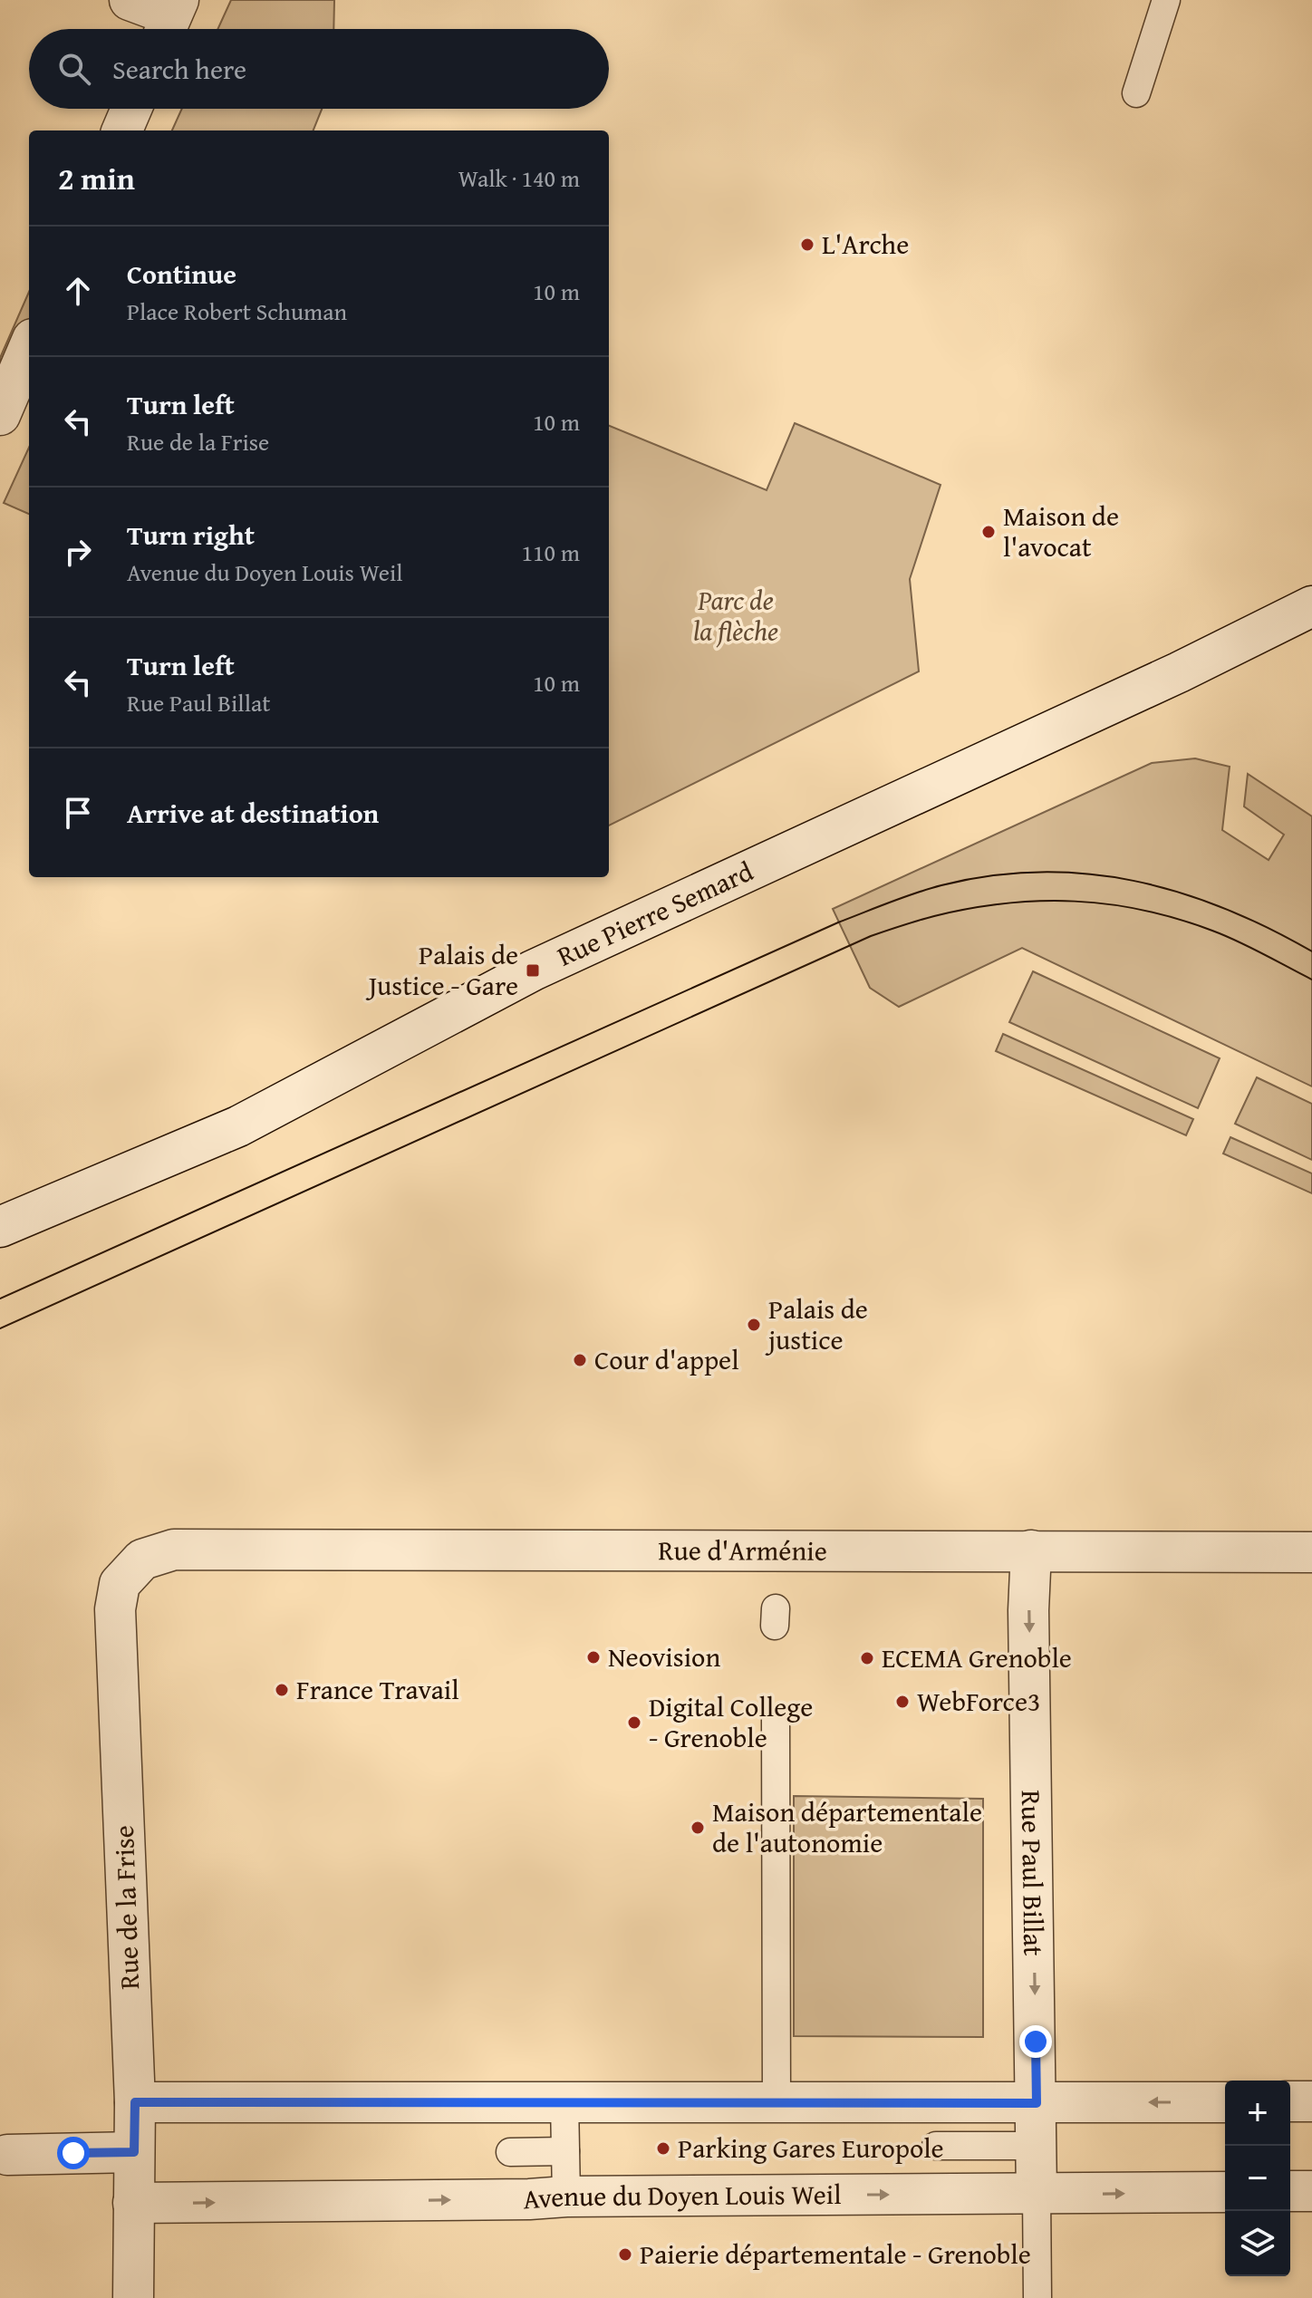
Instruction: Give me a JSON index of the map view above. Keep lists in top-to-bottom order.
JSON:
{
  "streets": {
    "street": [
      "Rue Pierre Semard",
      "Rue d'Arménie",
      "Rue Paul Billat",
      "Rue de la Frise",
      "Avenue du Doyen Louis Weil"
    ]
  },
  "crossings": [
    ["Rue d'Arménie", "Rue Paul Billat"],
    ["Rue d'Arménie", "Rue de la Frise"],
    ["Rue Paul Billat", "Avenue du Doyen Louis Weil"],
    ["Rue de la Frise", "Avenue du Doyen Louis Weil"]
  ],
  "one_way": ["Rue Paul Billat"],
  "parks": ["Parc de la flèche"],
  "places": {
    "other": [
      "L'Arche",
      "Maison de l'avocat",
      "Palais de justice",
      "Cour d'appel",
      "Neovision",
      "ECEMA Grenoble",
      "France Travail",
      "WebForce3",
      "Digital College - Grenoble",
      "Maison départementale de l'autonomie",
      "Parking Gares Europole",
      "Paierie départementale - Grenoble"
    ],
    "transit": ["Palais de Justice - Gare"]
  },
  "page": {
    "search": "Search here",
    "heading": ["2 min", "Walk · 140 m"],
    "list": [
      ["Continue", "Place Robert Schuman", "10 m"],
      ["Turn left", "Rue de la Frise", "10 m"],
      ["Turn right", "Avenue du Doyen Louis Weil", "110 m"],
      ["Turn left", "Rue Paul Billat", "10 m"],
      "Arrive at destination"
    ],
    "map_buttons": ["+", "−"]
  }
}
